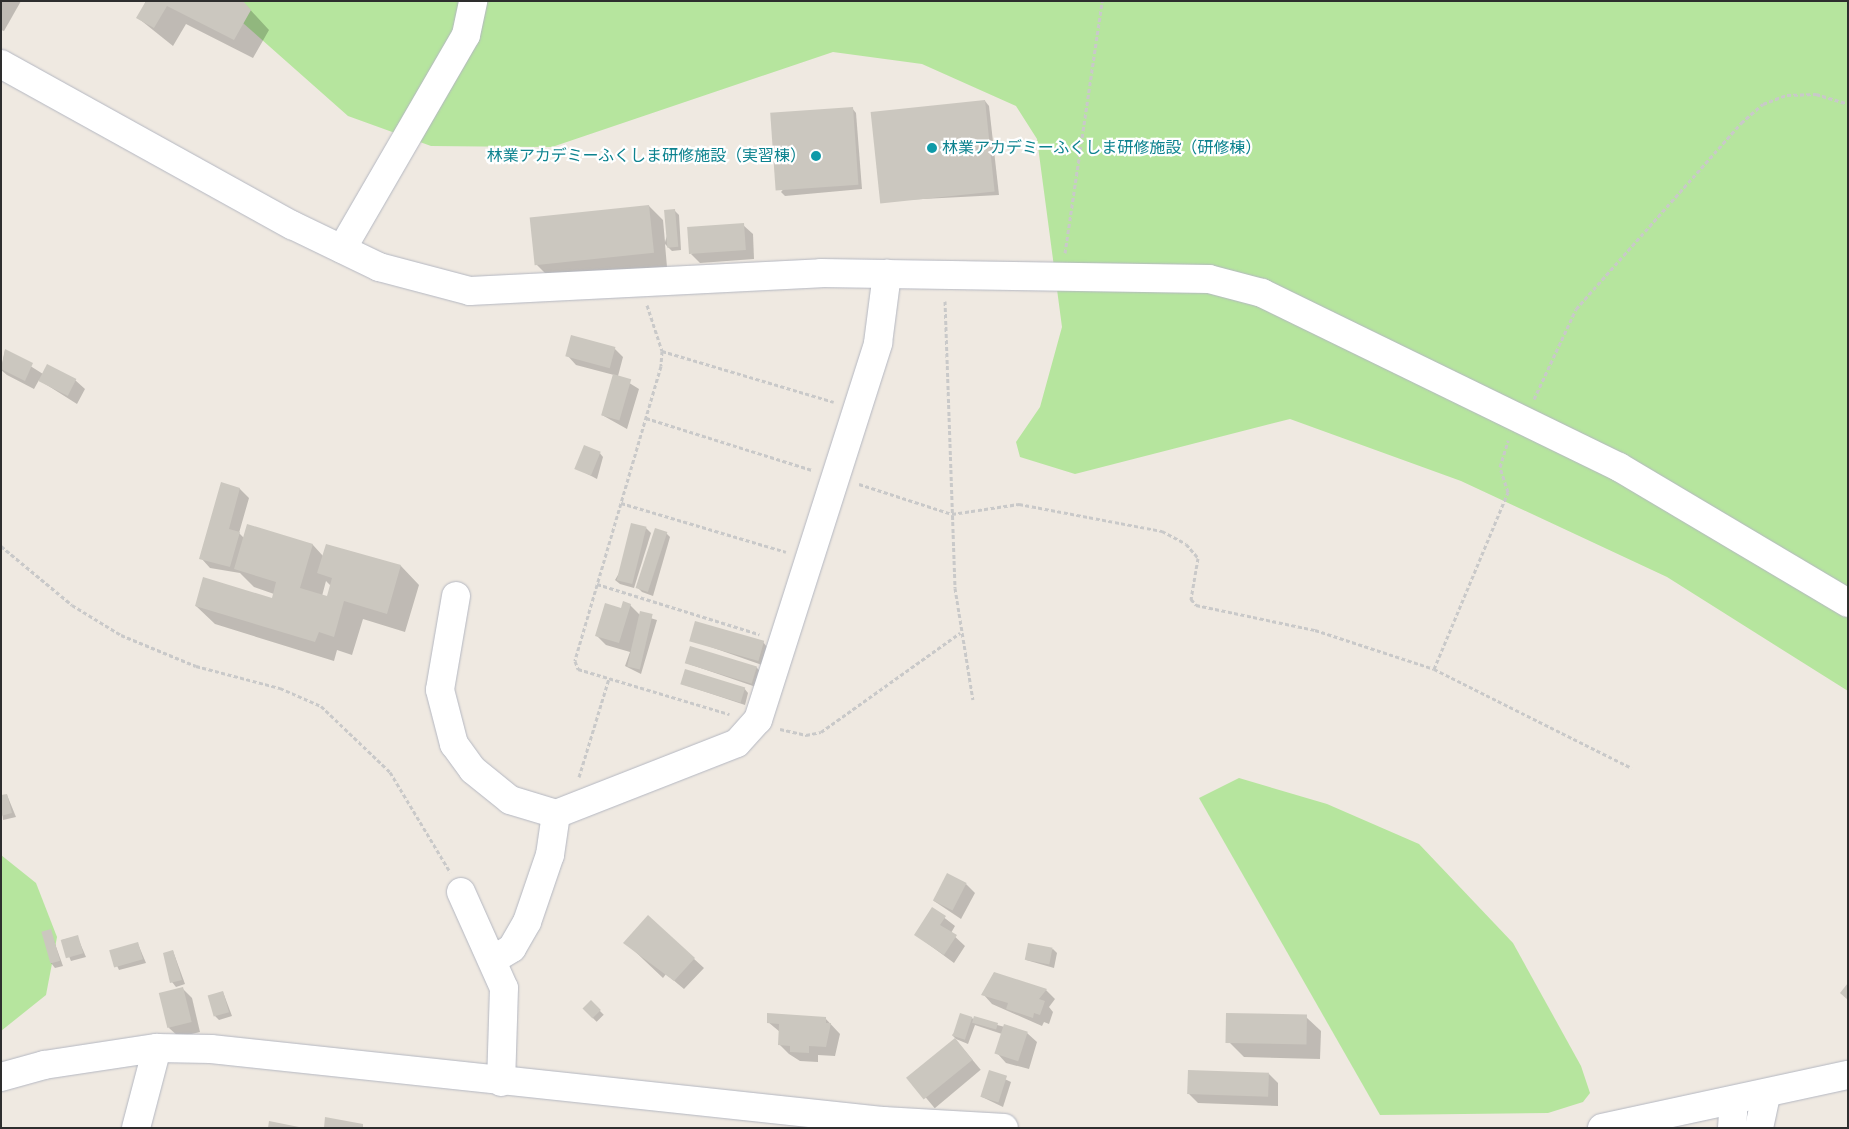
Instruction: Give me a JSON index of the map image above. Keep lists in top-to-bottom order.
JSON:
{
  "places": ["林業アカデミーふくしま研修施設（研修棟）", "林業アカデミーふくしま研修施設（実習棟）"]
}
